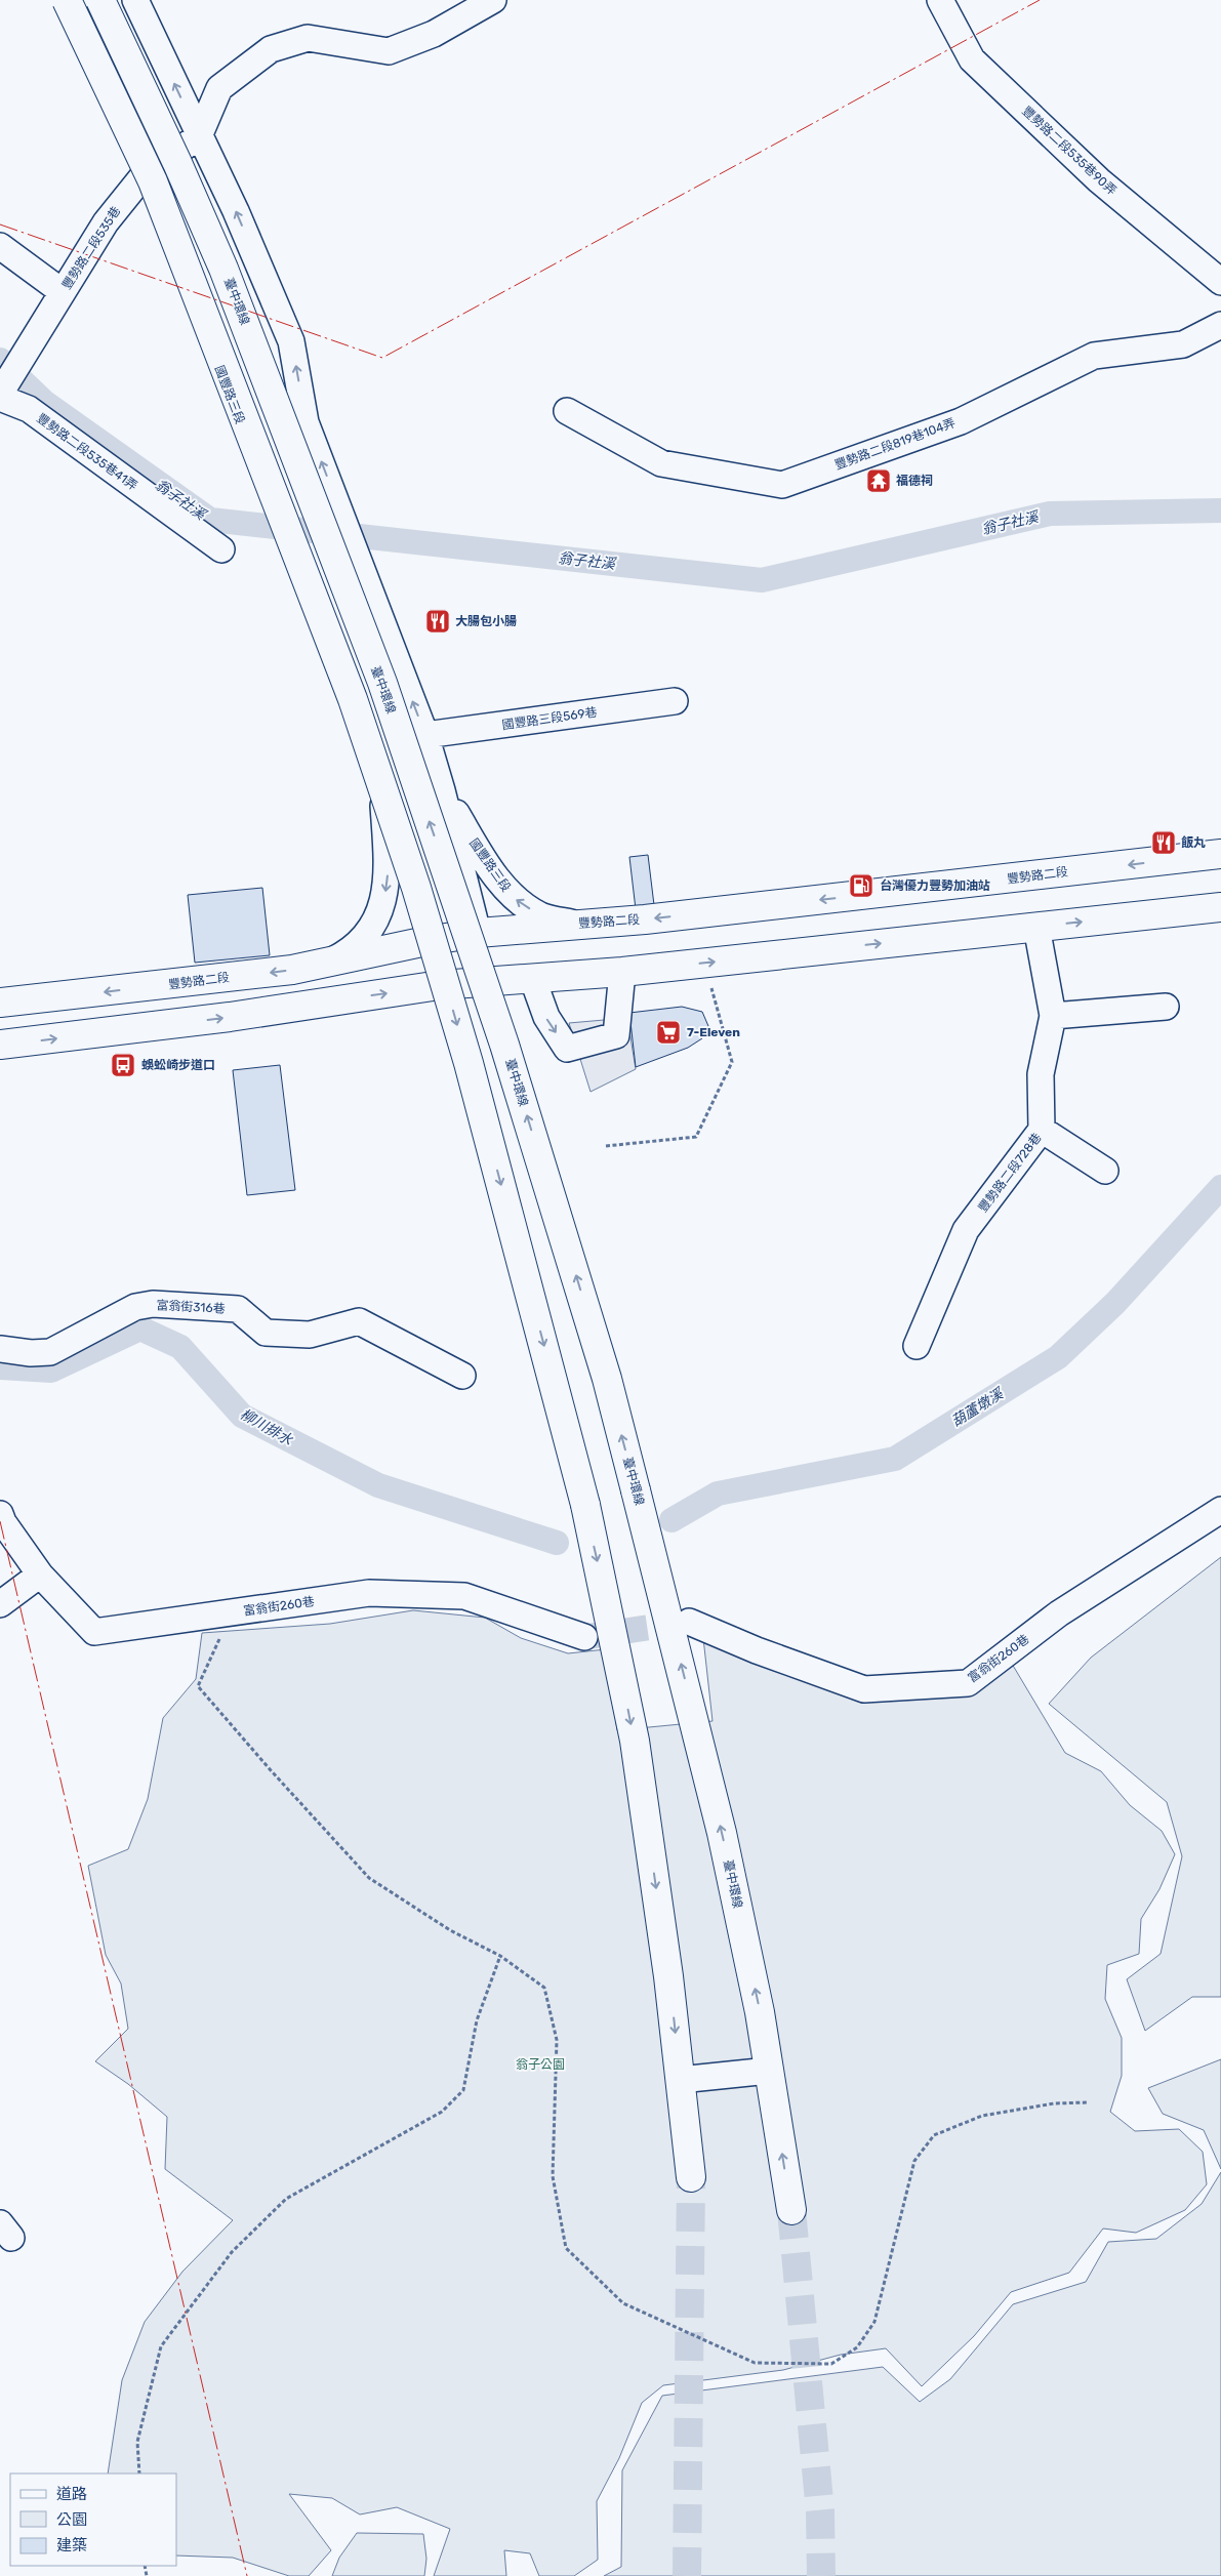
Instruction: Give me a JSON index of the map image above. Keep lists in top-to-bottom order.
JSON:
{
  "streets": {
    "main road": ["臺中環線", "豐勢路二段"],
    "street": [
      "豐勢路二段535巷90弄",
      "豐勢路二段535巷",
      "國豐路三段",
      "豐勢路二段819巷104弄",
      "豐勢路二段535巷41弄",
      "國豐路三段569巷",
      "豐勢路二段728巷",
      "富翁街316巷",
      "富翁街260巷"
    ]
  },
  "crossings": [
    ["豐勢路二段535巷", "國豐路三段"],
    ["豐勢路二段535巷", "豐勢路二段535巷41弄"],
    ["國豐路三段", "國豐路三段569巷"],
    ["國豐路三段", "豐勢路二段"]
  ],
  "water": ["翁子社溪", "葫蘆墩溪", "柳川排水"],
  "parks": ["翁子公園"],
  "places": {
    "temple": ["福德祠"],
    "restaurant": ["大腸包小腸", "飯丸"],
    "fuel station": ["台灣優力豐勢加油站"],
    "supermarket": ["7-Eleven"],
    "bus stop": ["蜈蚣崎步道口"]
  },
  "legend": ["道路", "公園", "建築"]
}
